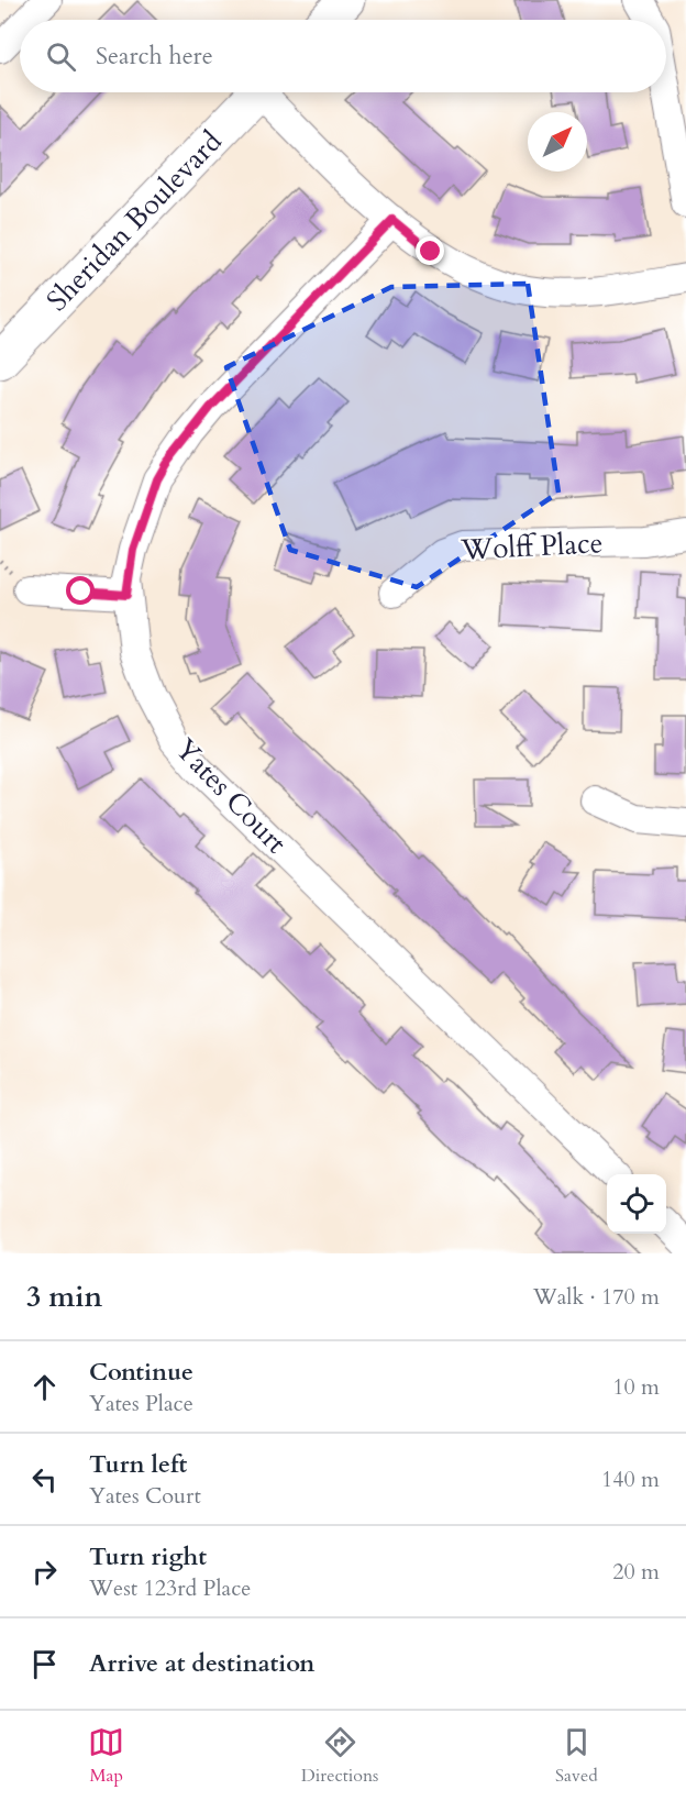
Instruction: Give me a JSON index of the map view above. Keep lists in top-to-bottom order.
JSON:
{
  "streets": {
    "main road": ["Sheridan Boulevard"],
    "street": ["Wolff Place", "Yates Court"]
  },
  "north": "top right",
  "page": {
    "search": "Search here",
    "heading": ["3 min", "Walk · 170 m"],
    "list": [
      ["Continue", "Yates Place", "10 m"],
      ["Turn left", "Yates Court", "140 m"],
      ["Turn right", "West 123rd Place", "20 m"],
      "Arrive at destination"
    ],
    "nav": ["Map", "Directions", "Saved"]
  }
}
